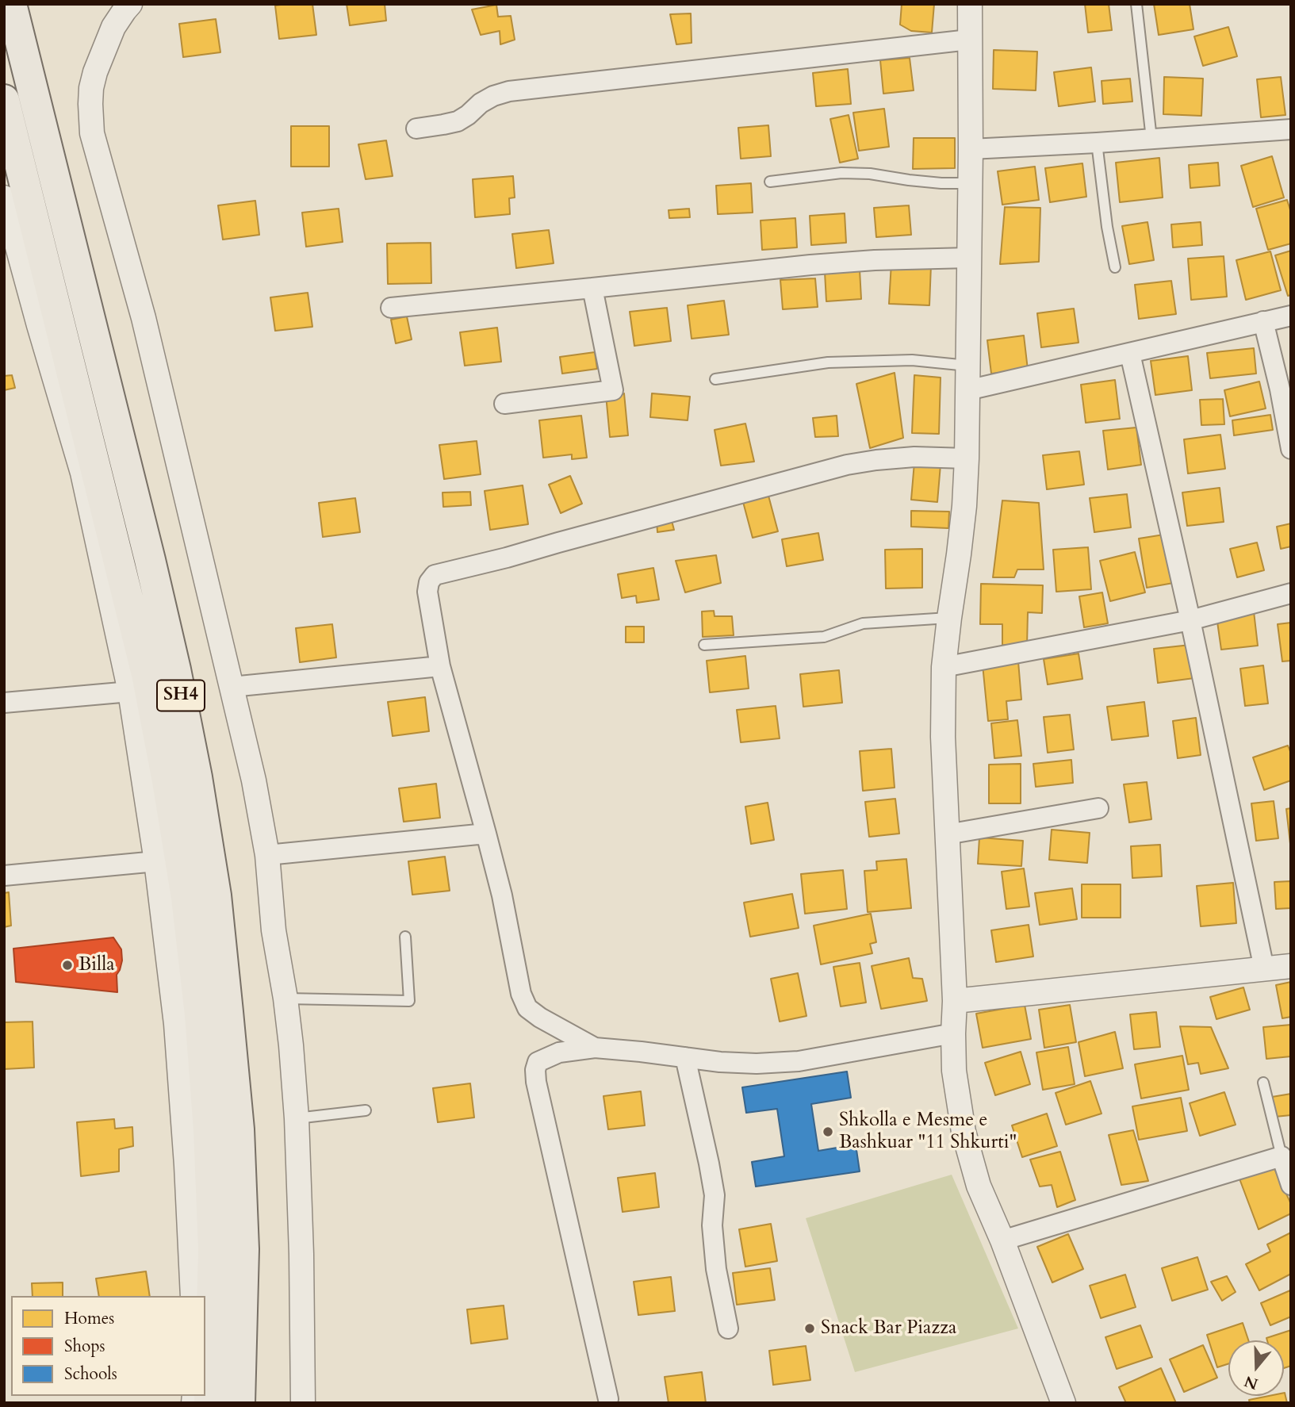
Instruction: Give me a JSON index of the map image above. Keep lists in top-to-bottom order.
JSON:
{
  "streets": {
    "highway": ["SH4"]
  },
  "places": ["Billa", "Shkolla e Mesme e Bashkuar \"11 Shkurti\"", "Snack Bar Piazza"],
  "legend": ["Homes", "Shops", "Schools"],
  "north": "bottom"
}
